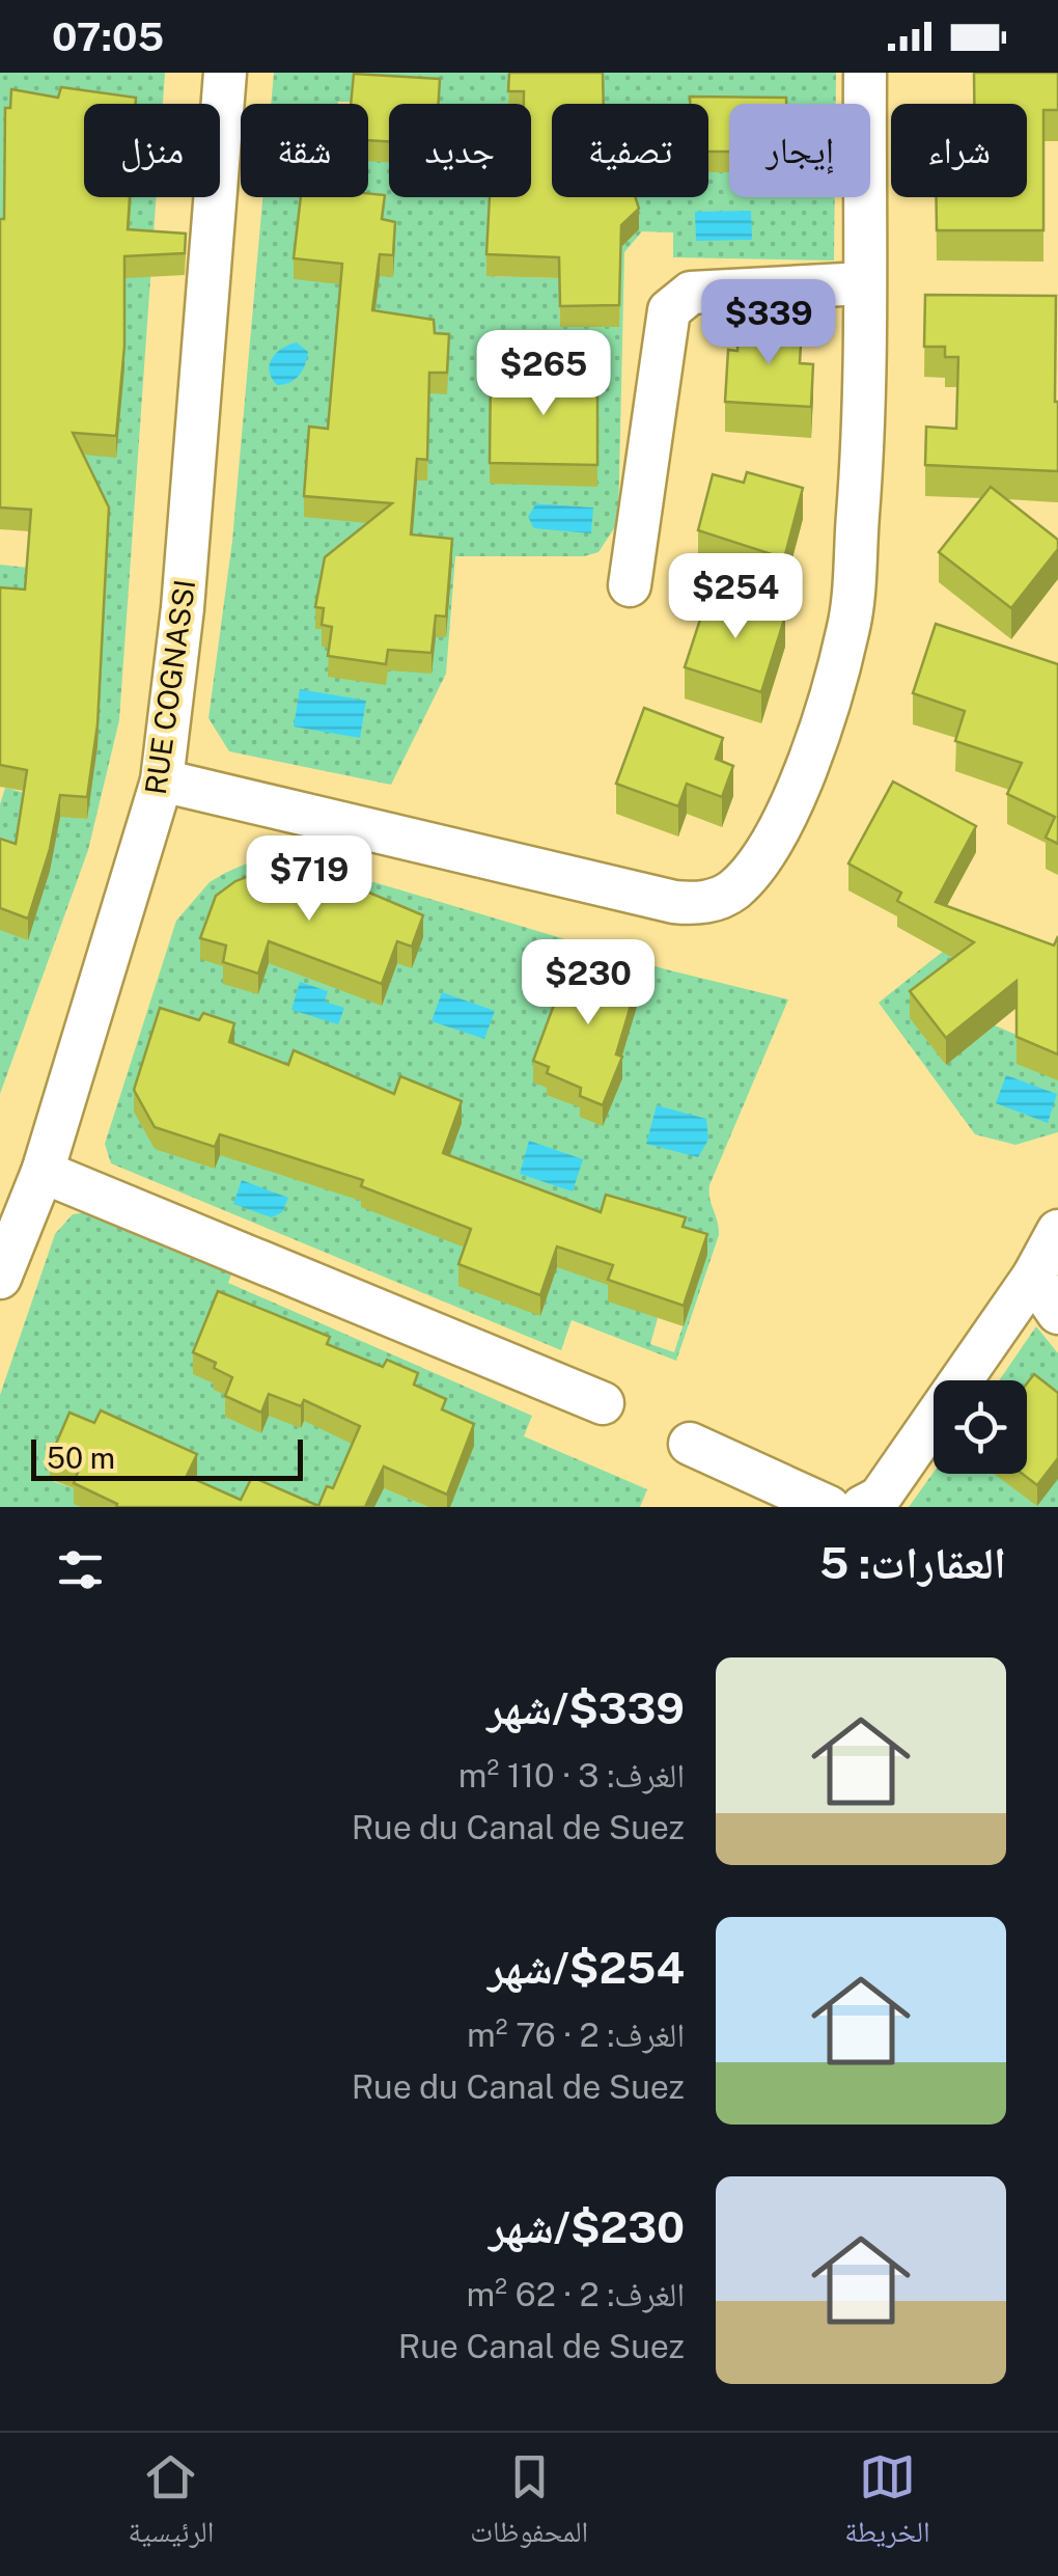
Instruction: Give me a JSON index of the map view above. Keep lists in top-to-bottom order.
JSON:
{
  "streets": {
    "street": ["RUE COGNASSI"]
  },
  "scale_bar": "50 m",
  "page": {
    "status": "07:05",
    "chip": [
      "شراء",
      "إيجار",
      "تصفية",
      "جديد",
      "شقة",
      "منزل"
    ],
    "price": [
      "$339",
      "$265",
      "$254",
      "$719",
      "$230"
    ],
    "scale": "50 m",
    "heading": "العقارات: 5",
    "list": [
      {
        "name": "$339/شهر",
        "note": "الغرف: 3 · 110 m² · Rue du Canal de Suez"
      },
      {
        "name": "$254/شهر",
        "note": "الغرف: 2 · 76 m² · Rue du Canal de Suez"
      },
      {
        "name": "$230/شهر",
        "note": "الغرف: 2 · 62 m² · Rue Canal de Suez"
      }
    ],
    "tabs": ["الخريطة", "المحفوظات", "الرئيسية"]
  }
}
